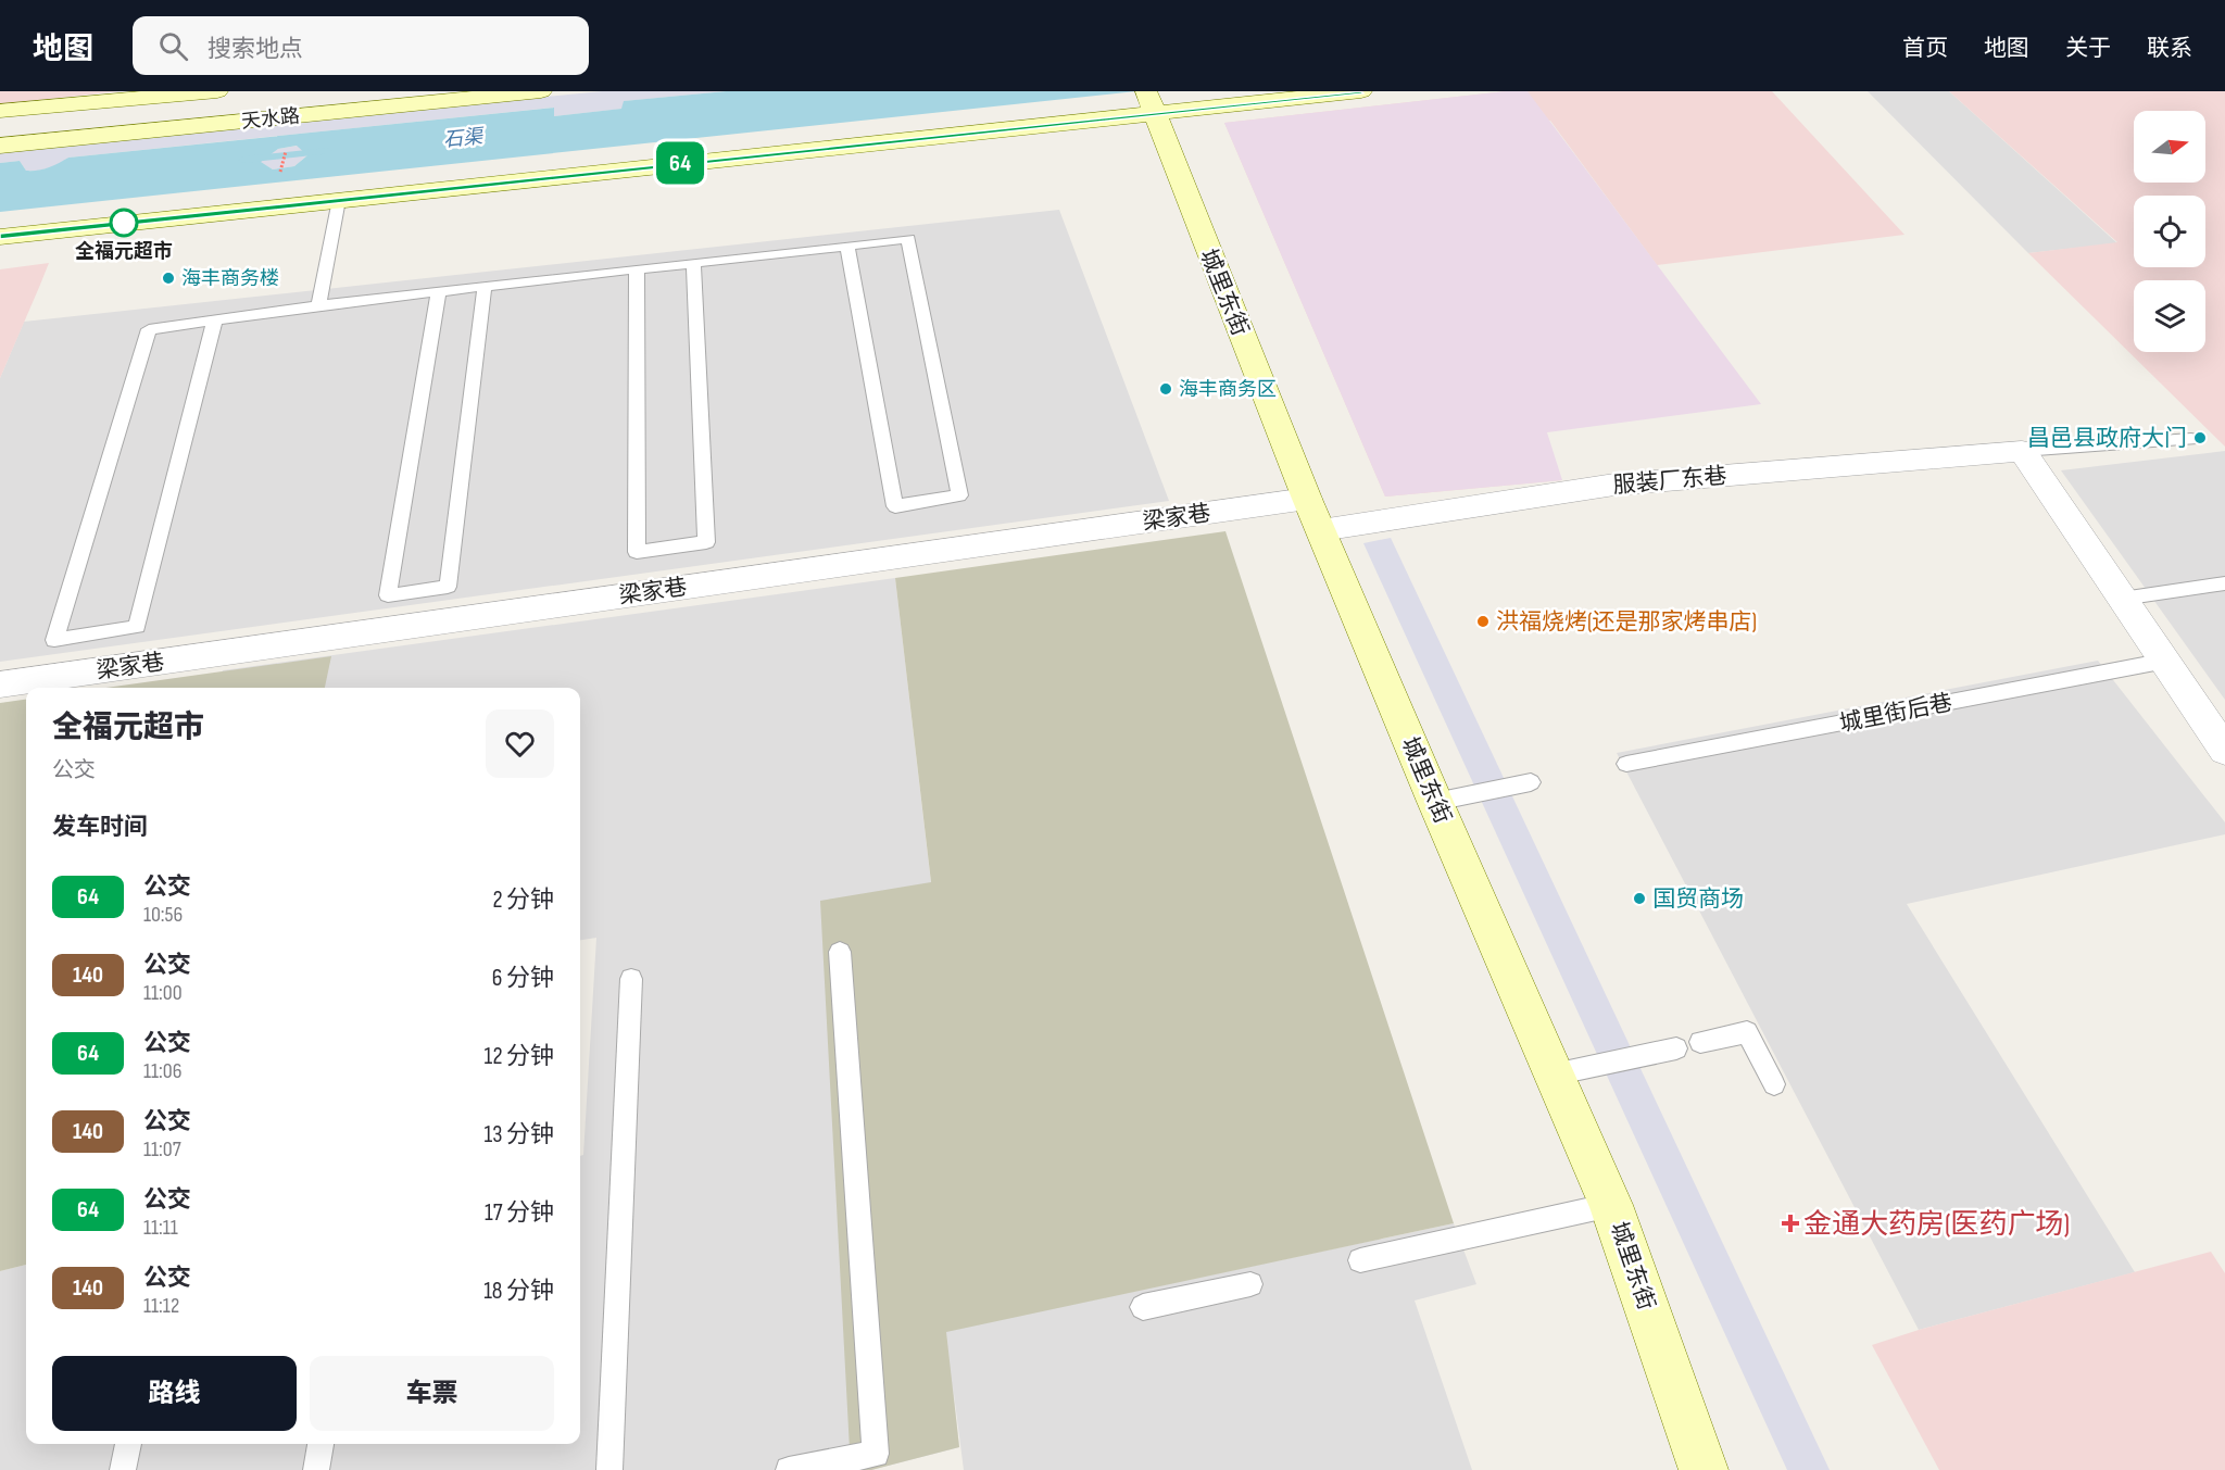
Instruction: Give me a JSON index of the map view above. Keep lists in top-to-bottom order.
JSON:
{
  "streets": {
    "street": [
      "天水路",
      "城里东街",
      "服装厂东巷",
      "梁家巷"
    ],
    "lane": ["城里街后巷"]
  },
  "crossings": [
    ["城里东街", "服装厂东巷"],
    ["城里东街", "梁家巷"],
    ["服装厂东巷", "梁家巷"]
  ],
  "water": ["石渠"],
  "places": {
    "other": [
      "全福元超市",
      "海丰商务楼",
      "海丰商务区",
      "昌邑县政府大门",
      "洪福烧烤(还是那家烤串店)",
      "国贸商场"
    ],
    "health": ["金通大药房(医药广场)"]
  },
  "lines": ["bus line 64"],
  "north": "right",
  "page": {
    "header": "地图",
    "search": "搜索地点",
    "nav": [
      "首页",
      "地图",
      "关于",
      "联系"
    ],
    "on_map": "64",
    "heading": [
      ["全福元超市", "公交"],
      "发车时间"
    ],
    "list": [
      {
        "mark": "64",
        "name": "公交",
        "note": "10:56",
        "value": "2 分钟"
      },
      {
        "mark": "140",
        "name": "公交",
        "note": "11:00",
        "value": "6 分钟"
      },
      {
        "mark": "64",
        "name": "公交",
        "note": "11:06",
        "value": "12 分钟"
      },
      {
        "mark": "140",
        "name": "公交",
        "note": "11:07",
        "value": "13 分钟"
      },
      {
        "mark": "64",
        "name": "公交",
        "note": "11:11",
        "value": "17 分钟"
      },
      {
        "mark": "140",
        "name": "公交",
        "note": "11:12",
        "value": "18 分钟"
      }
    ],
    "buttons": ["路线", "车票"]
  }
}
